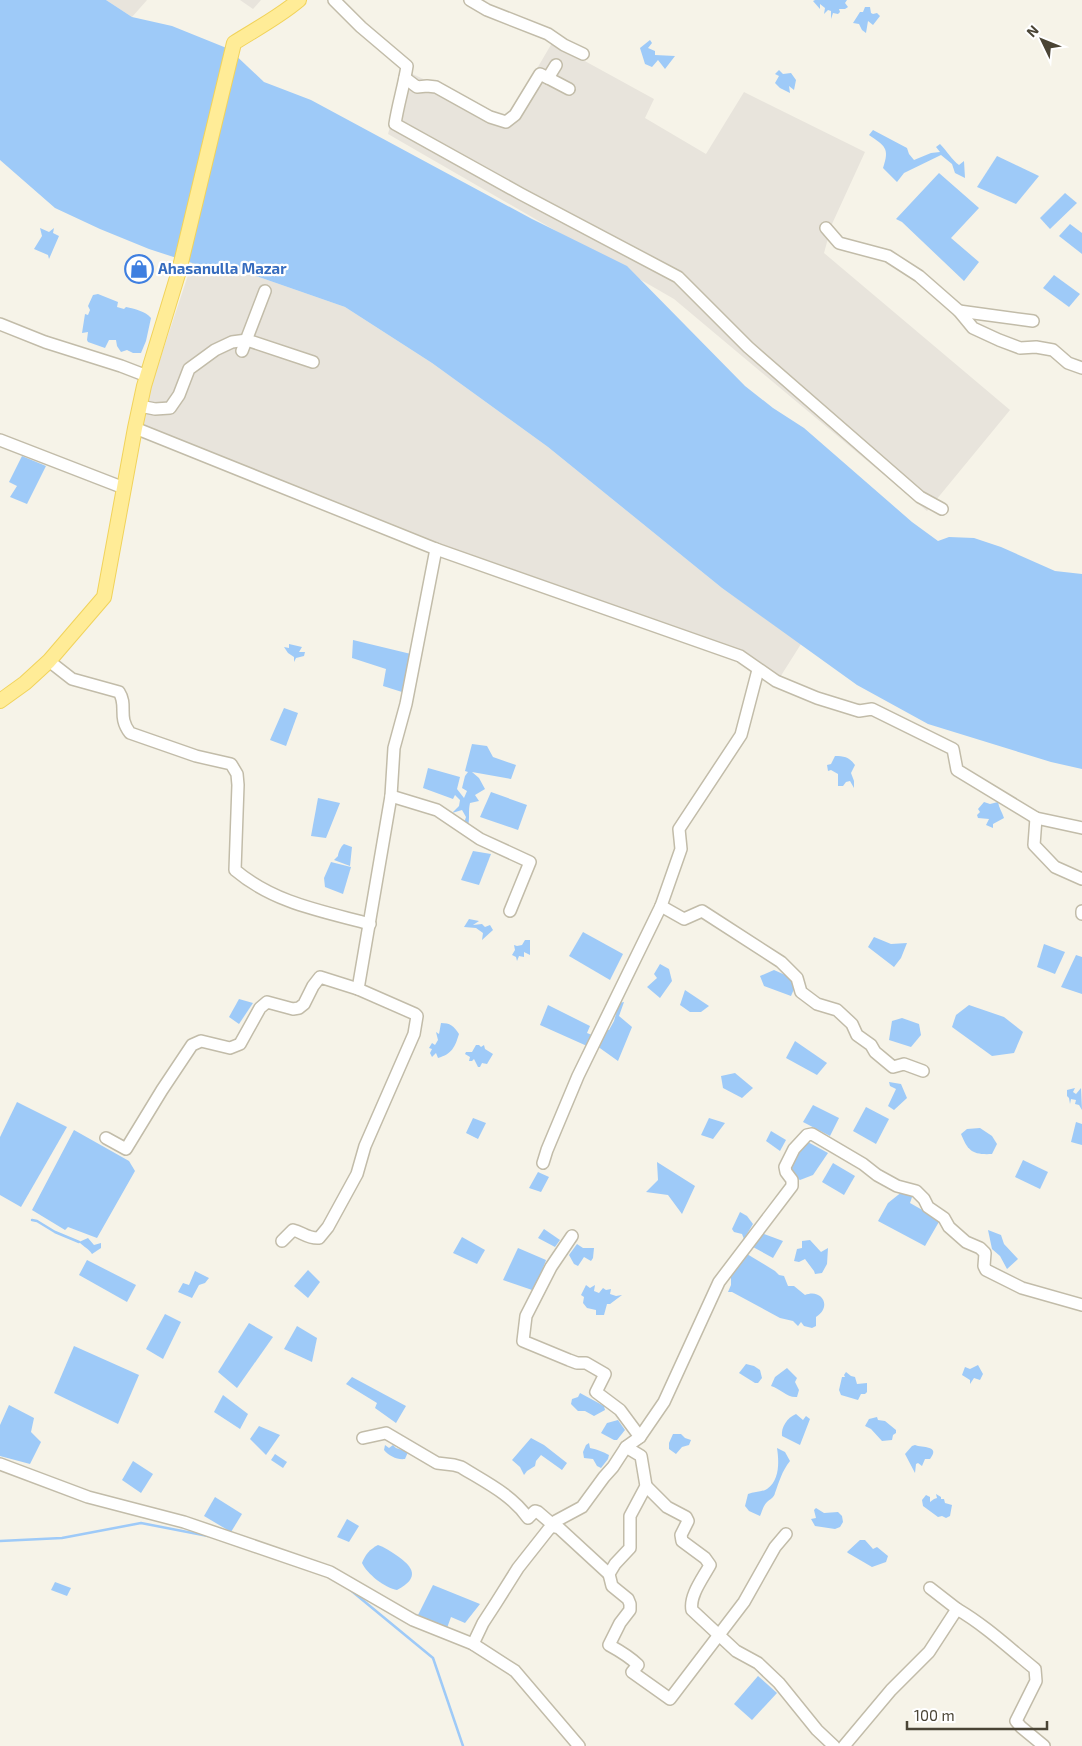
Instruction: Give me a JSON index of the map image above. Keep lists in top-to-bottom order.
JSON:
{
  "places": {
    "shop": ["Ahasanulla Mazar"]
  },
  "scale_bar": "100 m",
  "north": "top left"
}
